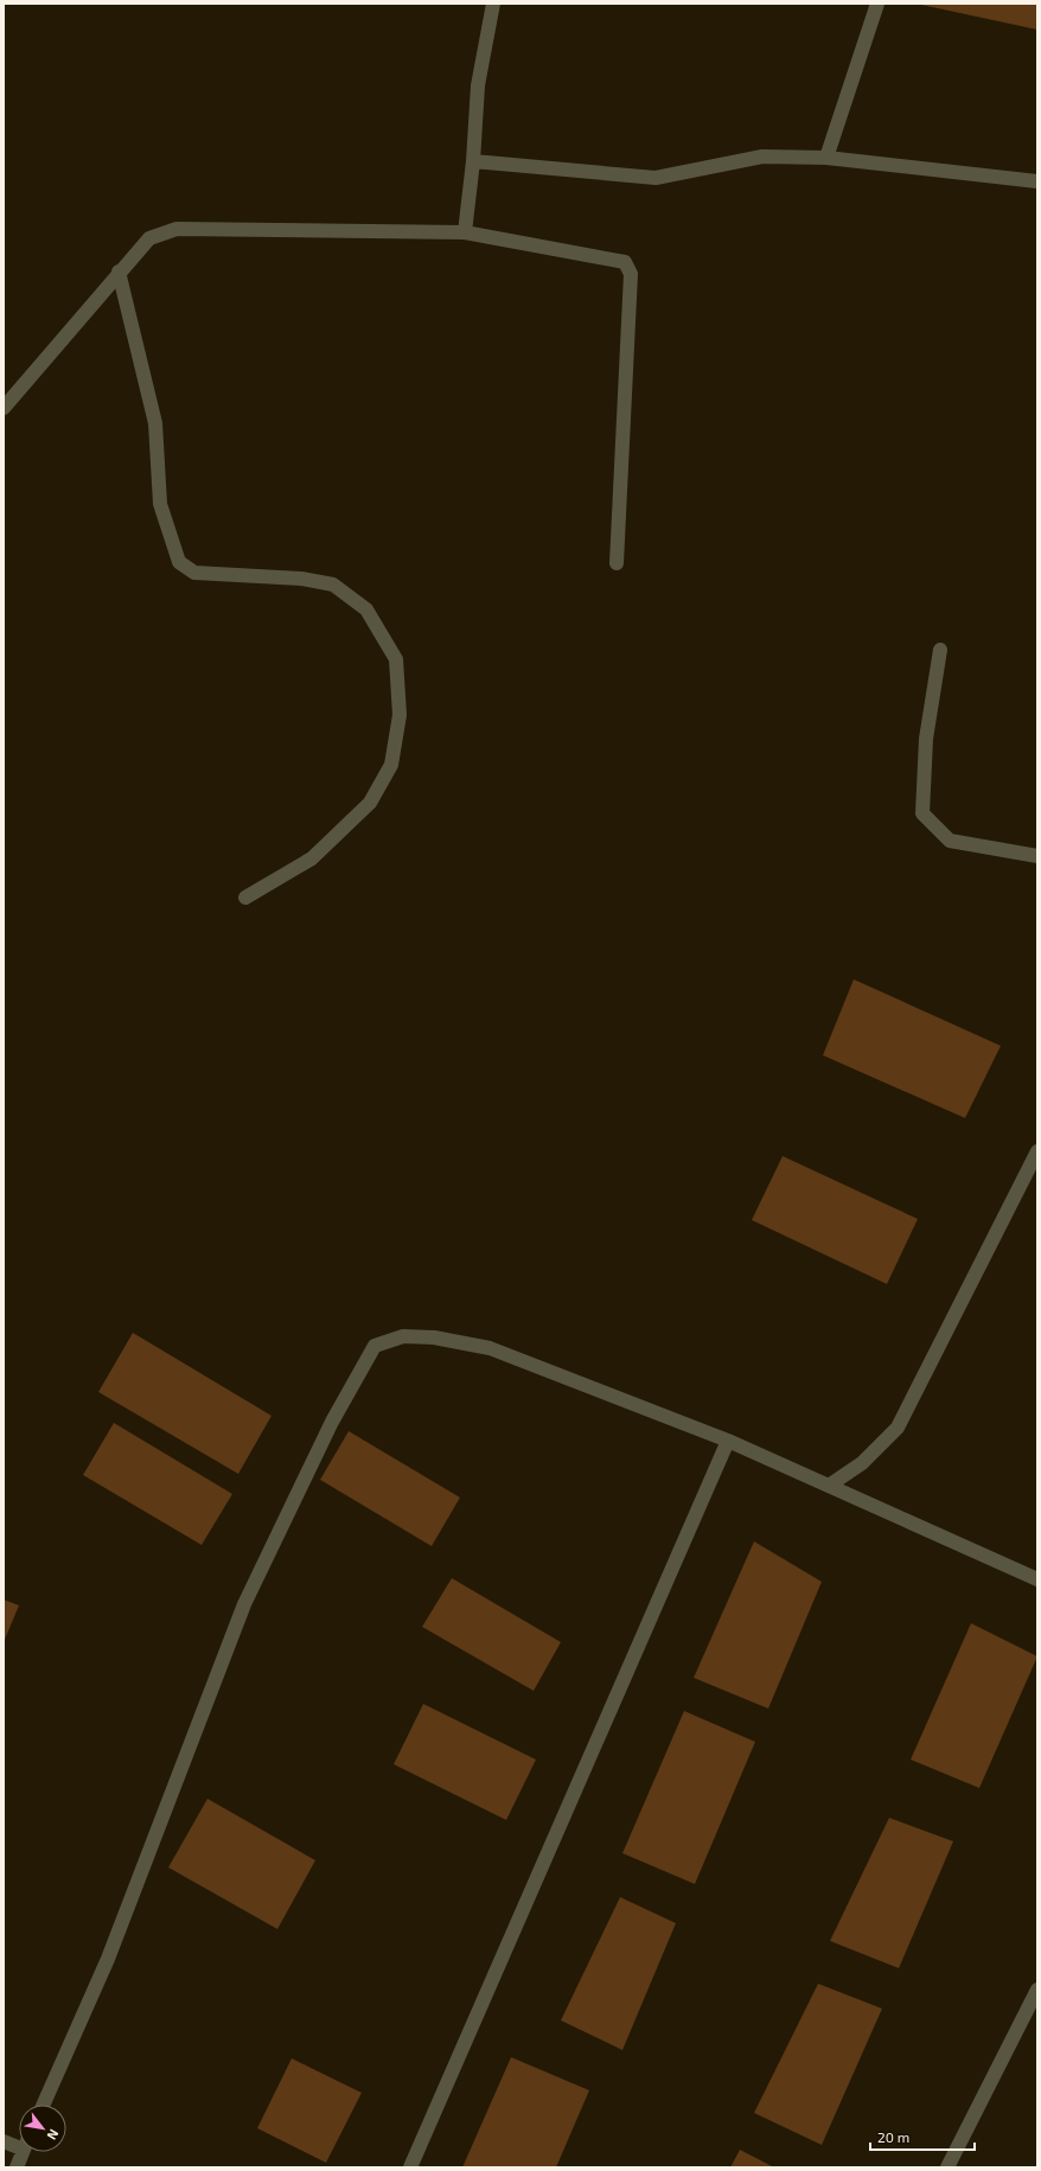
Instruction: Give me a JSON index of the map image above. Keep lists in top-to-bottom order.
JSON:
{
  "scale_bar": "20 m",
  "north": "bottom right"
}
